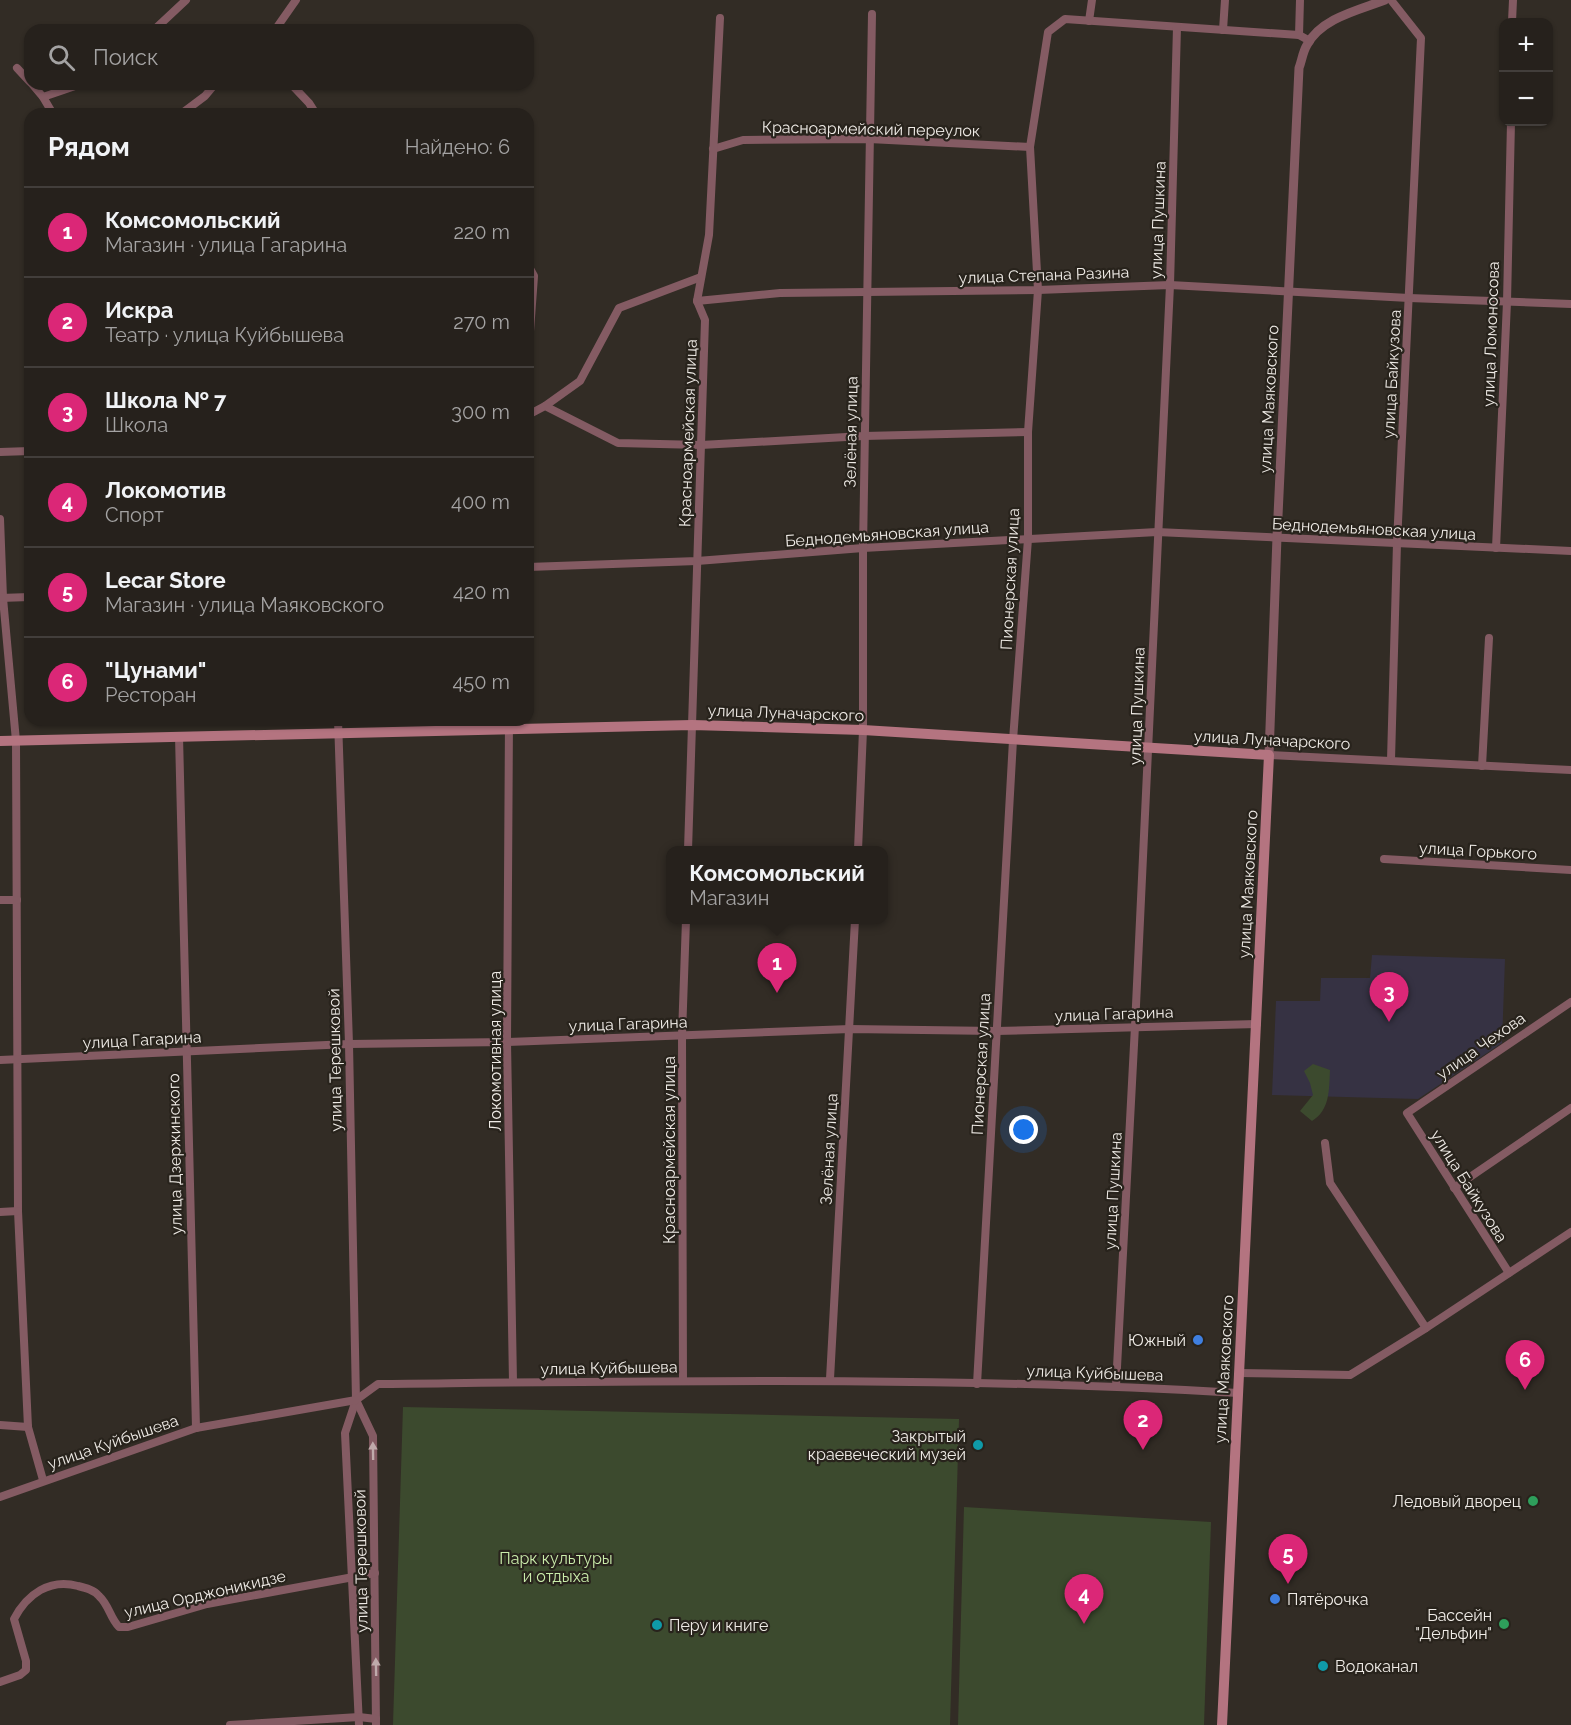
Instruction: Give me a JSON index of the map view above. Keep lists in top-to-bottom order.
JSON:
{
  "streets": {
    "main road": ["улица Маяковского", "улица Луначарского"],
    "street": [
      "Красноармейский переулок",
      "улица Пушкина",
      "улица Степана Разина",
      "улица Ломоносова",
      "улица Байкузова",
      "Зелёная улица",
      "Красноармейская улица",
      "Беднодемьяновская улица",
      "Пионерская улица",
      "улица Горького",
      "улица Гагарина",
      "улица Чехова",
      "Локомотивная улица",
      "улица Терешковой",
      "улица Дзержинского",
      "улица Куйбышева",
      "улица Орджоникидзе"
    ]
  },
  "crossings": [
    ["Красноармейский переулок", "Зелёная улица"],
    ["Красноармейский переулок", "Красноармейская улица"],
    ["Красноармейский переулок", "Пионерская улица"],
    ["улица Пушкина", "улица Степана Разина"],
    ["улица Пушкина", "Беднодемьяновская улица"],
    ["улица Пушкина", "Пионерская улица"],
    ["улица Пушкина", "улица Луначарского"],
    ["улица Пушкина", "улица Гагарина"],
    ["улица Пушкина", "улица Куйбышева"],
    ["улица Степана Разина", "улица Ломоносова"],
    ["улица Степана Разина", "улица Байкузова"],
    ["улица Степана Разина", "улица Маяковского"],
    ["улица Степана Разина", "Зелёная улица"],
    ["улица Степана Разина", "Красноармейская улица"],
    ["улица Степана Разина", "Пионерская улица"],
    ["улица Ломоносова", "Беднодемьяновская улица"],
    ["улица Байкузова", "Беднодемьяновская улица"],
    ["улица Байкузова", "улица Луначарского"],
    ["улица Байкузова", "улица Чехова"],
    ["улица Маяковского", "Беднодемьяновская улица"],
    ["улица Маяковского", "улица Луначарского"],
    ["улица Маяковского", "улица Гагарина"],
    ["улица Маяковского", "улица Куйбышева"],
    ["Зелёная улица", "Беднодемьяновская улица"],
    ["Зелёная улица", "улица Луначарского"],
    ["Зелёная улица", "улица Гагарина"],
    ["Зелёная улица", "улица Куйбышева"],
    ["Красноармейская улица", "Беднодемьяновская улица"],
    ["Красноармейская улица", "улица Луначарского"],
    ["Красноармейская улица", "улица Гагарина"],
    ["Красноармейская улица", "улица Куйбышева"],
    ["Беднодемьяновская улица", "Пионерская улица"],
    ["Пионерская улица", "улица Луначарского"],
    ["Пионерская улица", "улица Гагарина"],
    ["Пионерская улица", "улица Куйбышева"],
    ["улица Луначарского", "улица Терешковой"],
    ["улица Луначарского", "улица Дзержинского"],
    ["улица Гагарина", "Локомотивная улица"],
    ["улица Гагарина", "улица Терешковой"],
    ["улица Гагарина", "улица Дзержинского"],
    ["Локомотивная улица", "улица Куйбышева"],
    ["улица Терешковой", "улица Куйбышева"],
    ["улица Терешковой", "улица Орджоникидзе"],
    ["улица Дзержинского", "улица Куйбышева"]
  ],
  "parks": ["Парк культуры и отдыха"],
  "places": [
    "Южный",
    "Закрытый краевеческий музей",
    "Ледовый дворец",
    "Пятёрочка",
    "Бассейн \"Дельфин\"",
    "Перу и книге",
    "Водоканал"
  ],
  "page": {
    "map_buttons": ["+", "−"],
    "search": "Поиск",
    "heading": ["Рядом", "Найдено: 6"],
    "list": [
      {
        "mark": "1",
        "name": "Комсомольский",
        "note": "Магазин · улица Гагарина",
        "value": "220 m"
      },
      {
        "mark": "2",
        "name": "Искра",
        "note": "Театр · улица Куйбышева",
        "value": "270 m"
      },
      {
        "mark": "3",
        "name": "Школа № 7",
        "note": "Школа",
        "value": "300 m"
      },
      {
        "mark": "4",
        "name": "Локомотив",
        "note": "Спорт",
        "value": "400 m"
      },
      {
        "mark": "5",
        "name": "Lecar Store",
        "note": "Магазин · улица Маяковского",
        "value": "420 m"
      },
      {
        "mark": "6",
        "name": "\"Цунами\"",
        "note": "Ресторан",
        "value": "450 m"
      }
    ],
    "popup": ["Комсомольский", "Магазин"],
    "pins": [
      "1",
      "3",
      "6",
      "2",
      "5",
      "4"
    ]
  }
}
